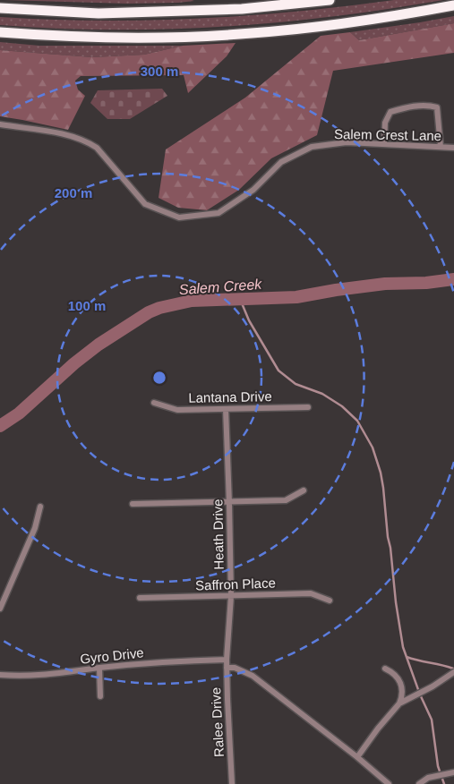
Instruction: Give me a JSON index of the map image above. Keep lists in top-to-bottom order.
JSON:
{
  "streets": {
    "street": [
      "Salem Crest Lane",
      "Lantana Drive",
      "Heath Drive",
      "Saffron Place",
      "Gyro Drive",
      "Ralee Drive"
    ]
  },
  "crossings": [
    ["Lantana Drive", "Heath Drive"],
    ["Heath Drive", "Saffron Place"],
    ["Heath Drive", "Gyro Drive"],
    ["Heath Drive", "Ralee Drive"],
    ["Gyro Drive", "Ralee Drive"]
  ],
  "water": ["Salem Creek"],
  "rings": ["300 m", "200 m", "100 m"]
}
